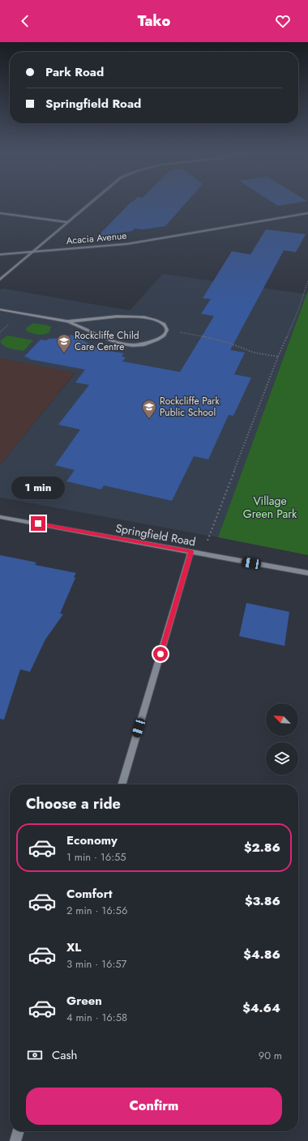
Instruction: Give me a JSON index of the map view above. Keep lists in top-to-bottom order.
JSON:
{
  "streets": {
    "street": ["Acacia Avenue", "Springfield Road"]
  },
  "parks": ["Village Green Park"],
  "places": {
    "school or university": ["Rockcliffe Child Care Centre", "Rockcliffe Park Public School"]
  },
  "north": "top left",
  "page": {
    "header": "Tako",
    "banner": ["Park Road", "Springfield Road"],
    "bubble": "1 min",
    "heading": "Choose a ride",
    "list": [
      {
        "name": "Economy",
        "note": "1 min · 16:55",
        "value": "$2.86"
      },
      {
        "name": "Comfort",
        "note": "2 min · 16:56",
        "value": "$3.86"
      },
      {
        "name": "XL",
        "note": "3 min · 16:57",
        "value": "$4.86"
      },
      {
        "name": "Green",
        "note": "4 min · 16:58",
        "value": "$4.64"
      }
    ],
    "pay": ["Cash", "90 m"],
    "buttons": "Confirm"
  }
}
